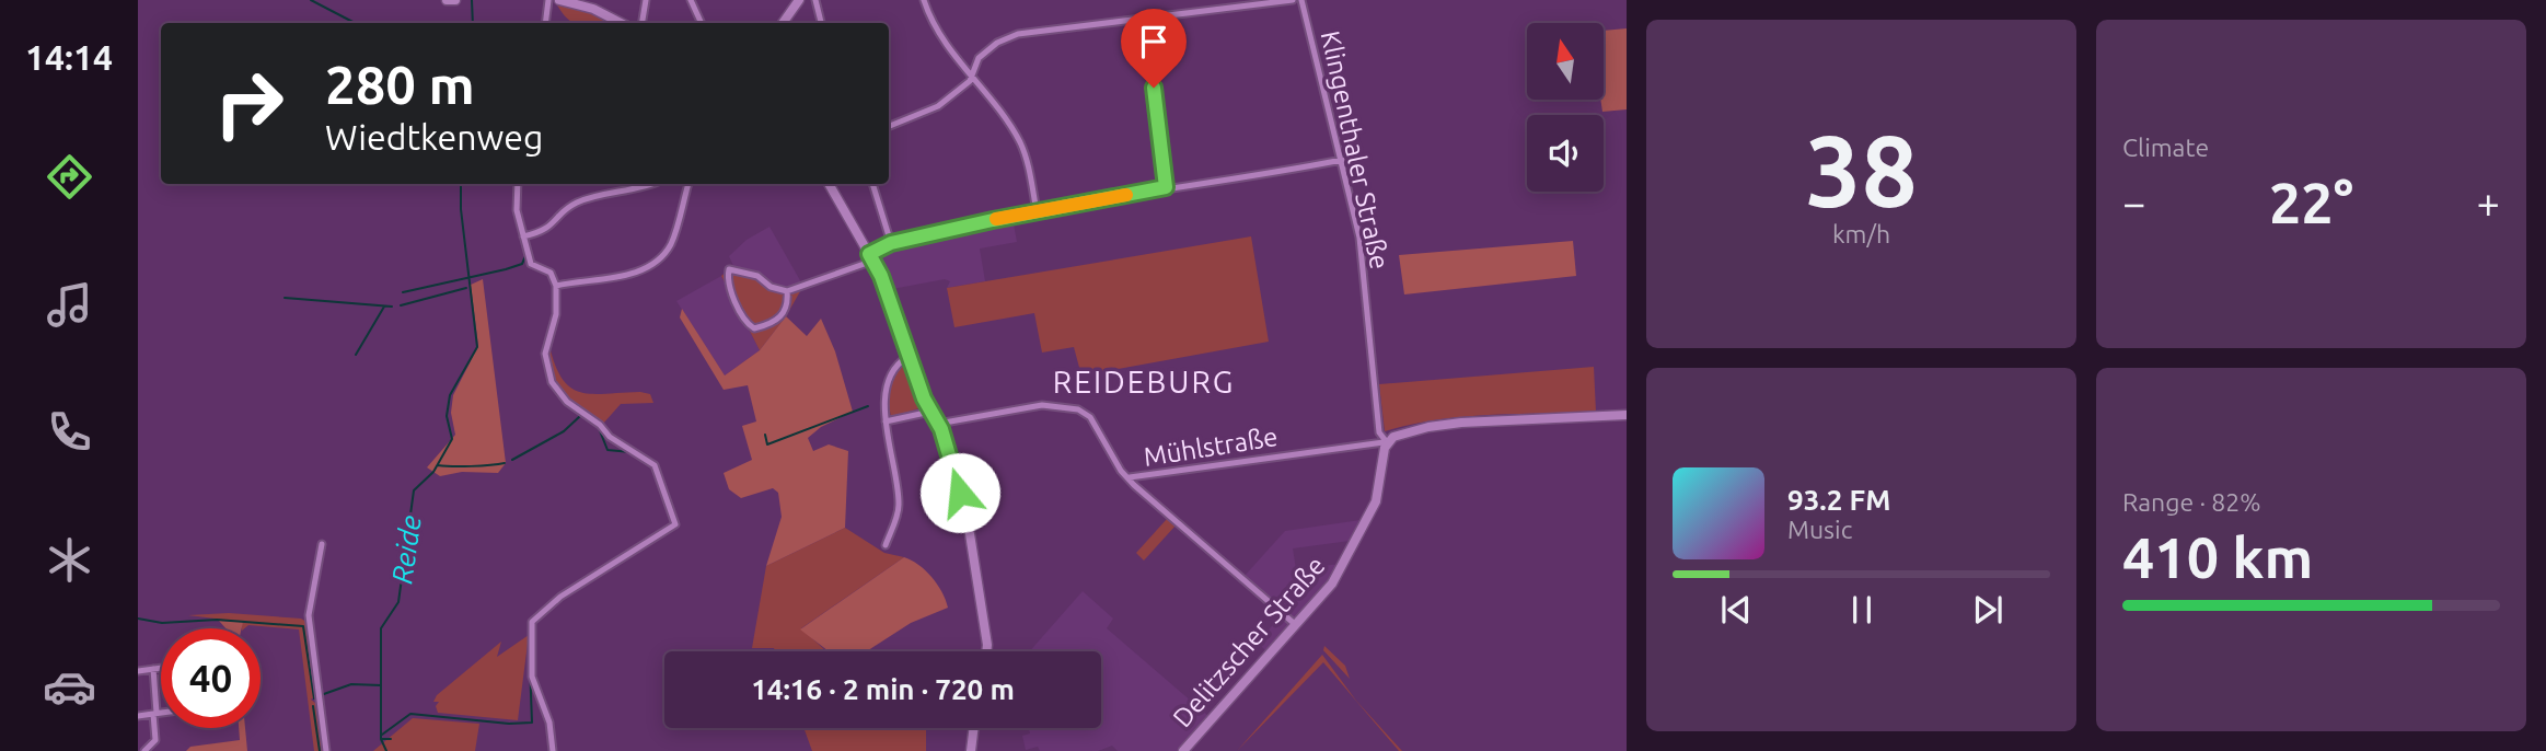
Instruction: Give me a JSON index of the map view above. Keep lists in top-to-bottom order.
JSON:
{
  "streets": {
    "street": ["Klingenthaler Straße", "Mühlstraße", "Delitzscher Straße"]
  },
  "crossings": [
    ["Klingenthaler Straße", "Mühlstraße"],
    ["Klingenthaler Straße", "Delitzscher Straße"],
    ["Mühlstraße", "Delitzscher Straße"]
  ],
  "districts": ["REIDEBURG"],
  "water": ["Reide"],
  "north": "top",
  "page": {
    "tabs": "14:14",
    "tile": [
      ["38", "km/h"],
      "Climate",
      ["Range · 82%", "410 km"]
    ],
    "turn": ["280 m", "Wiedtkenweg"],
    "heat": ["−", "22°", "+"],
    "song": ["93.2 FM", "Music"],
    "limit": "40",
    "trip": "14:16 · 2 min · 720 m"
  }
}
